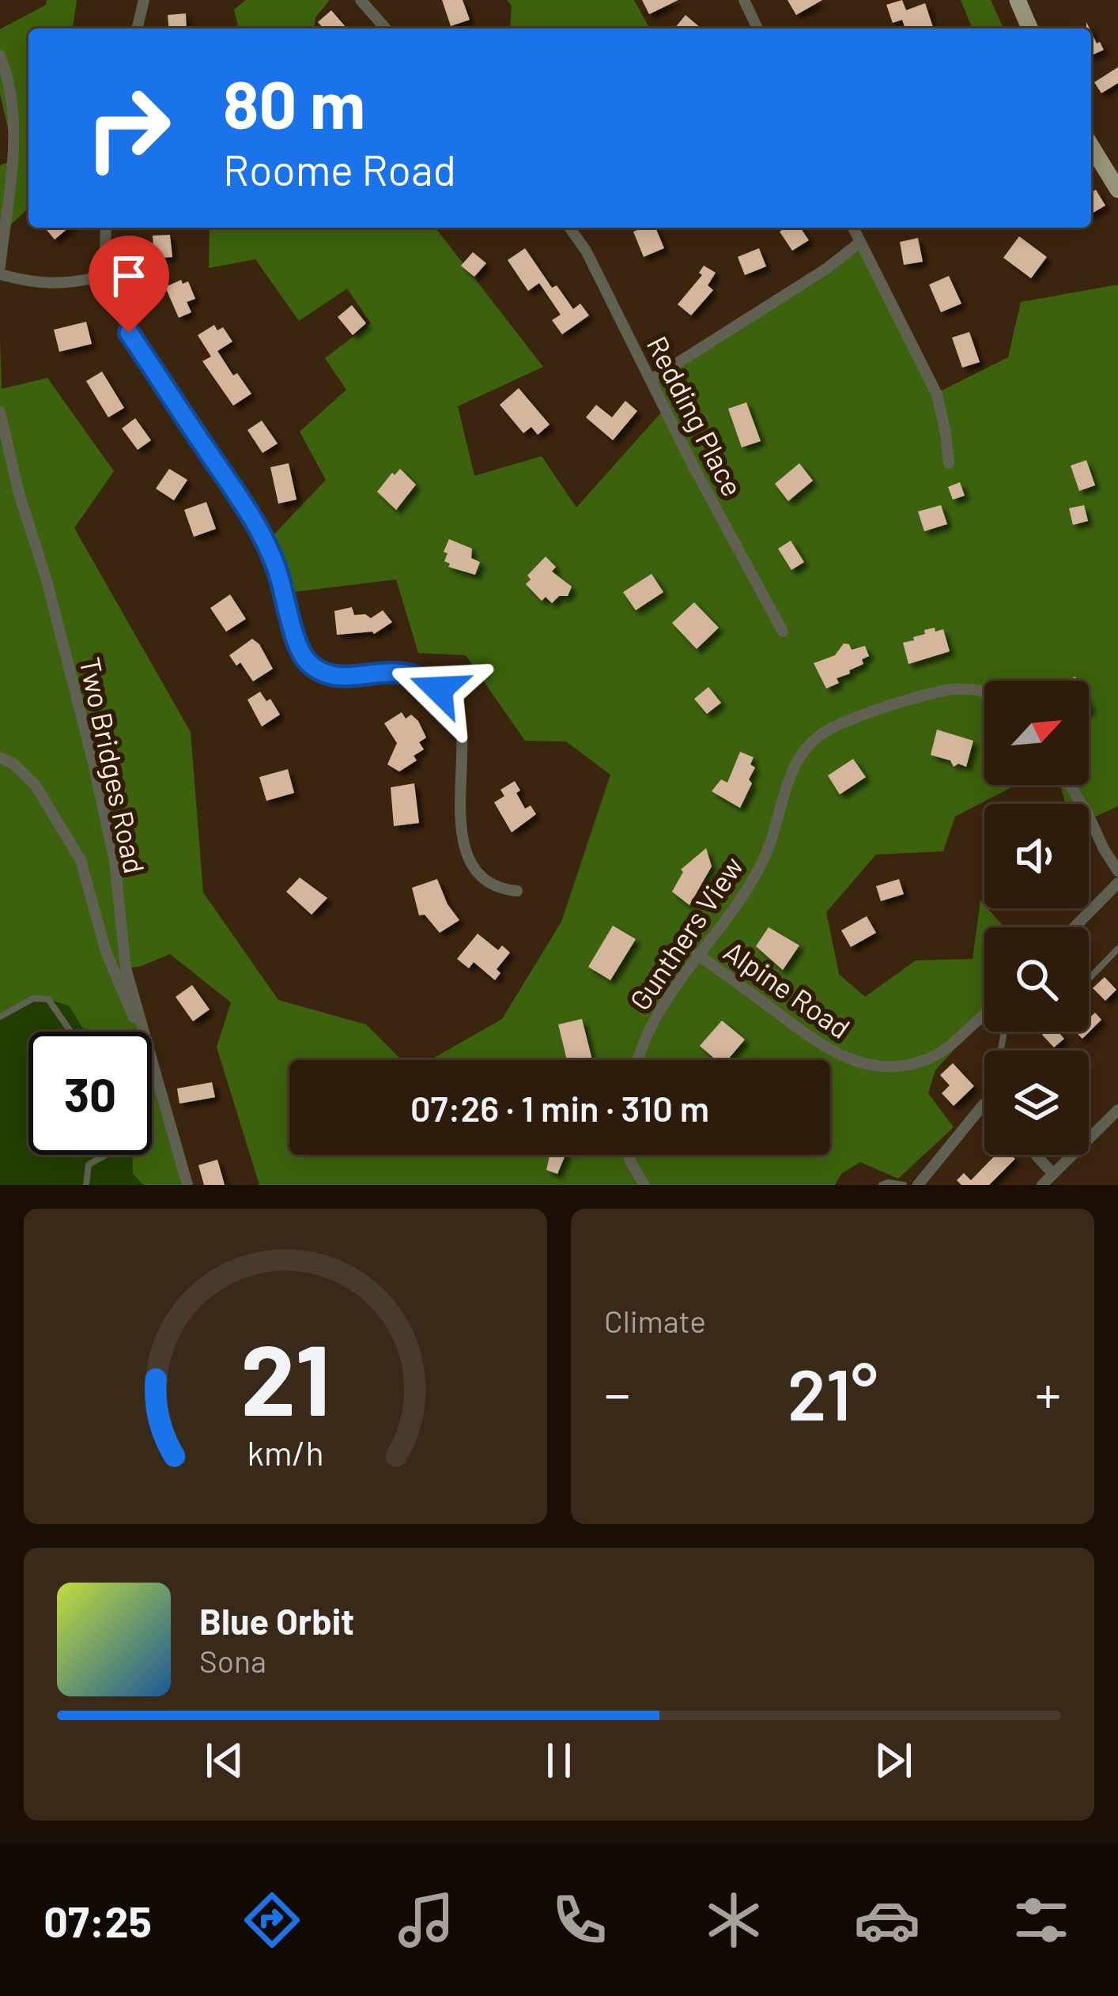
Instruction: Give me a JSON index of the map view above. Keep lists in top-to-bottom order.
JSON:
{
  "streets": {
    "street": [
      "Redding Place",
      "Two Bridges Road",
      "Gunthers View",
      "Alpine Road"
    ]
  },
  "crossings": [
    ["Gunthers View", "Alpine Road"]
  ],
  "north": "top right",
  "page": {
    "turn": ["80 m", "Roome Road"],
    "limit": "30",
    "trip": "07:26 · 1 min · 310 m",
    "tile": "Climate",
    "heat": ["−", "21°", "+"],
    "song": ["Blue Orbit", "Sona"],
    "tabs": "07:25",
    "gauge": ["21", "km/h"]
  }
}
